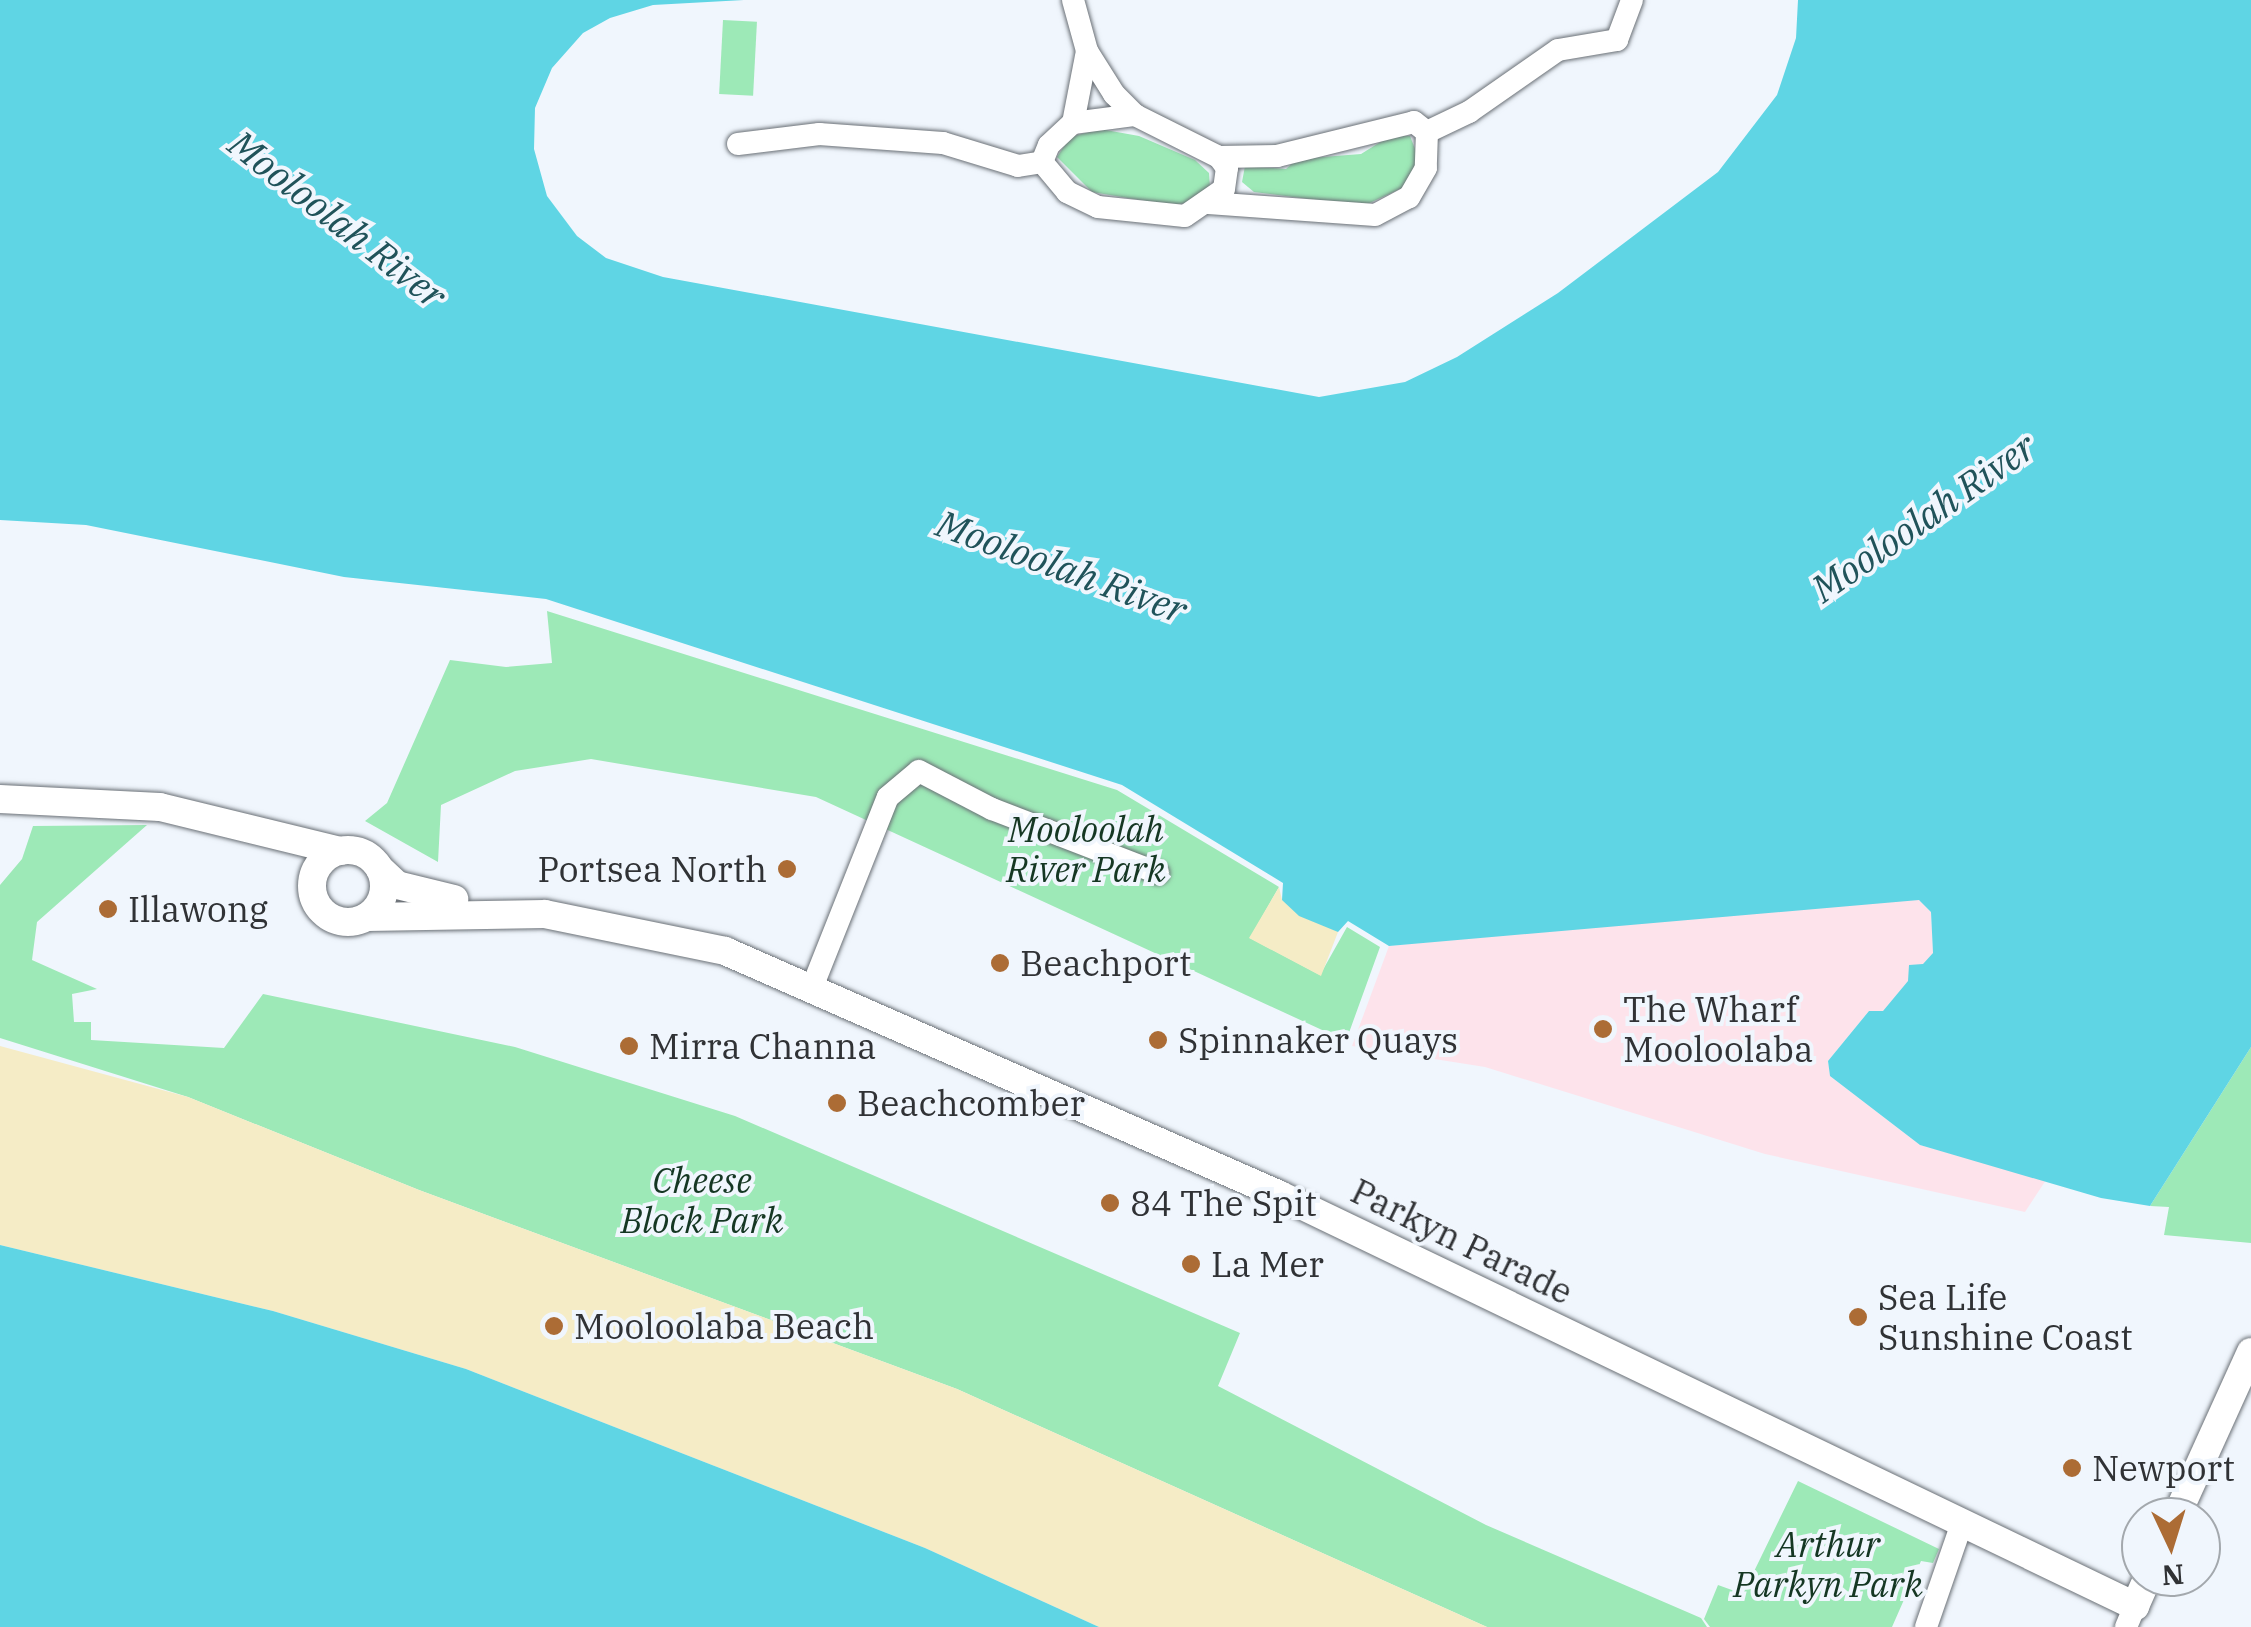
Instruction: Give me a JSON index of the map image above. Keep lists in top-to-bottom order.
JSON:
{
  "streets": {
    "street": ["Parkyn Parade"]
  },
  "water": ["Mooloolah River"],
  "parks": ["Mooloolah River Park", "Cheese Block Park", "Arthur Parkyn Park"],
  "places": [
    "Portsea North",
    "Illawong",
    "Beachport",
    "The Wharf Mooloolaba",
    "Spinnaker Quays",
    "Mirra Channa",
    "Beachcomber",
    "84 The Spit",
    "La Mer",
    "Sea Life Sunshine Coast",
    "Mooloolaba Beach",
    "Newport"
  ],
  "north": "bottom"
}
